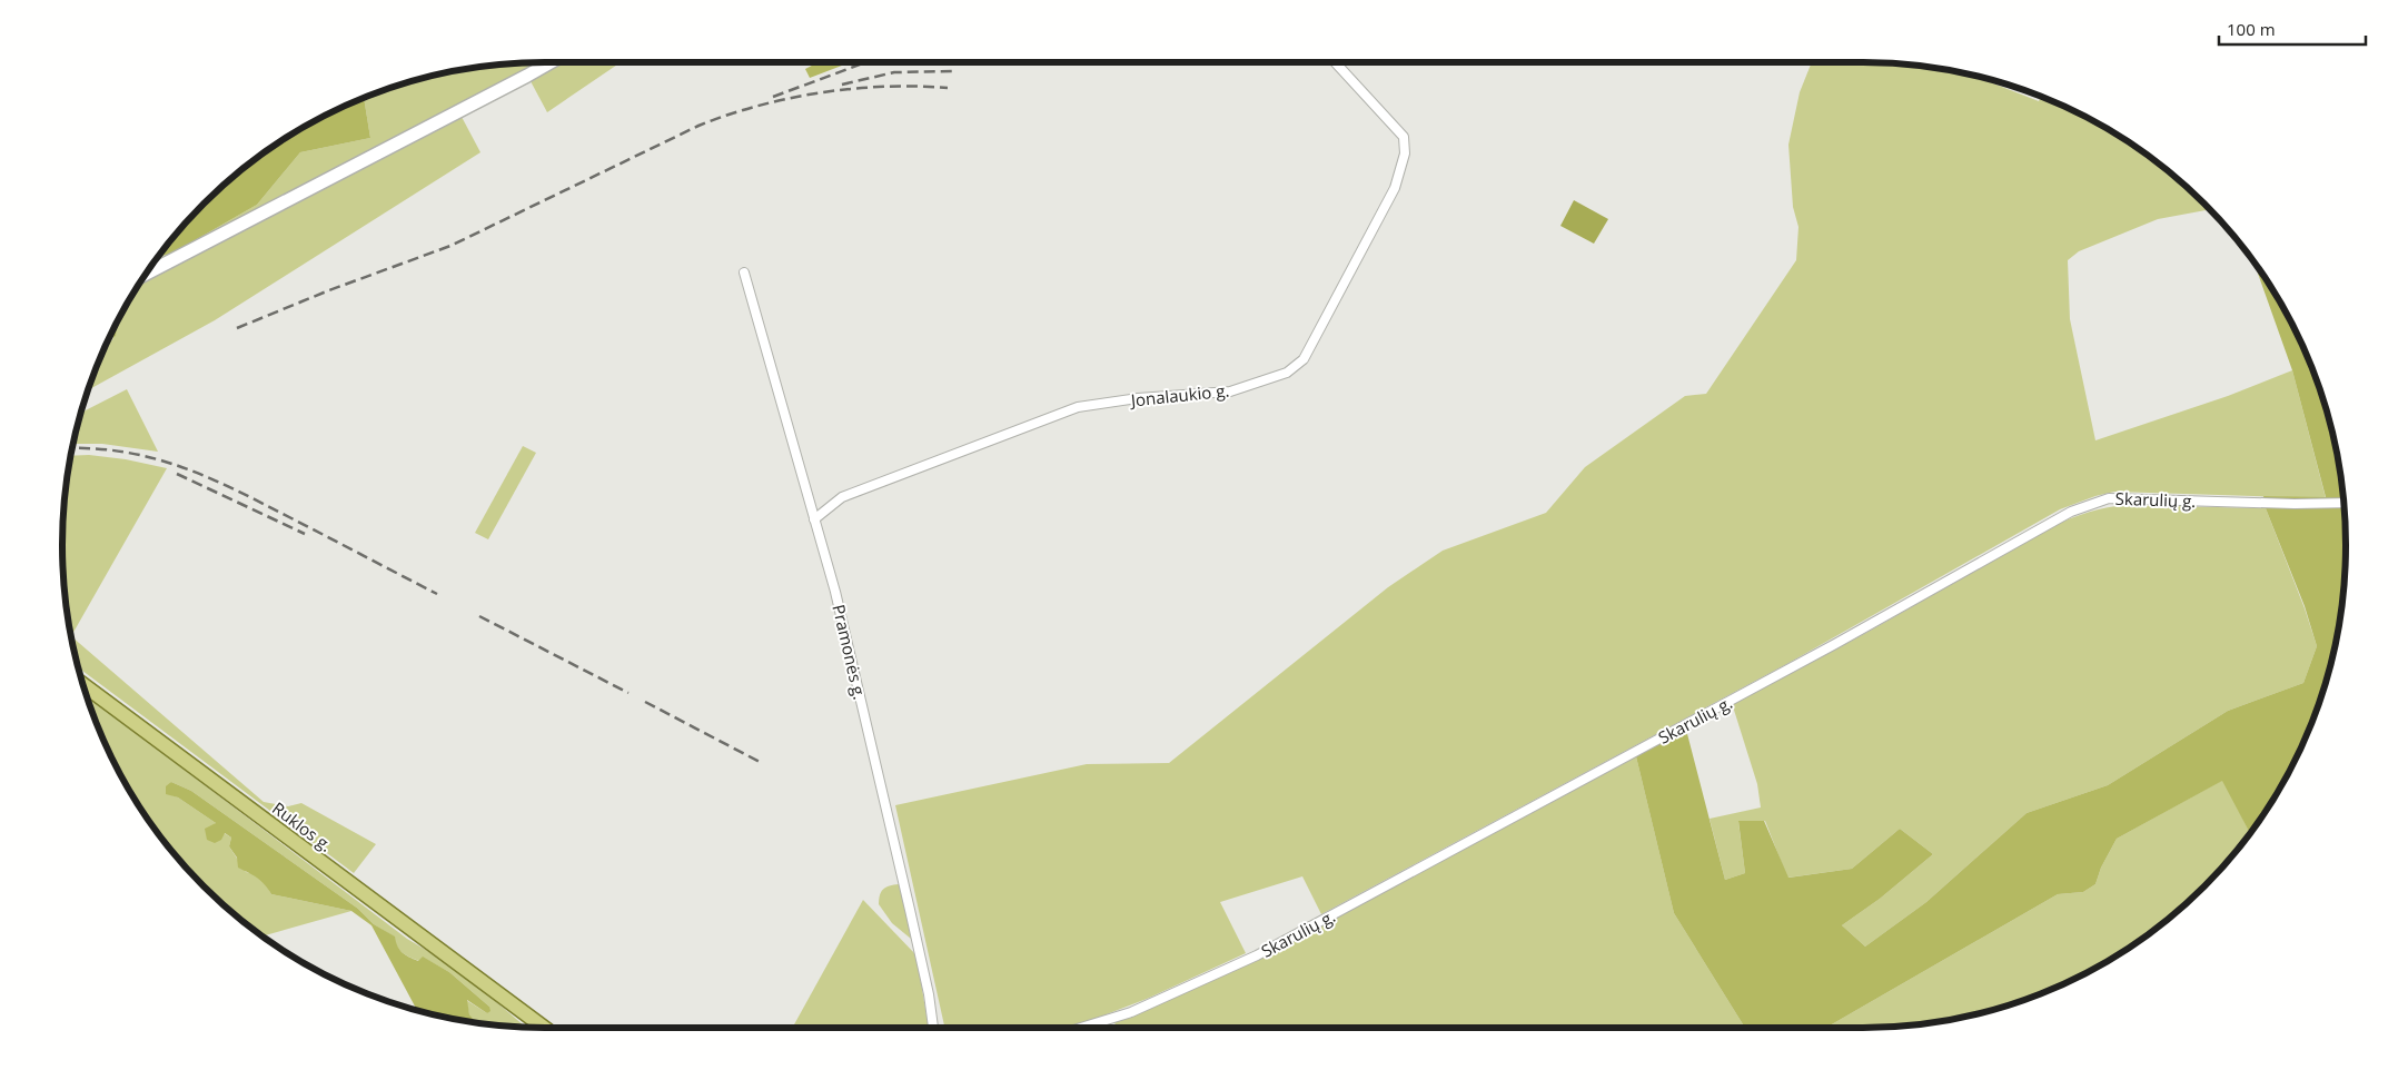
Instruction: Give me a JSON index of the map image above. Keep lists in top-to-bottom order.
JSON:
{
  "streets": {
    "main road": ["Ruklos g."],
    "street": ["Jonalaukio g.", "Skarulių g.", "Pramonės g."]
  },
  "crossings": [
    ["Jonalaukio g.", "Pramonės g."]
  ],
  "scale_bar": "100 m"
}
